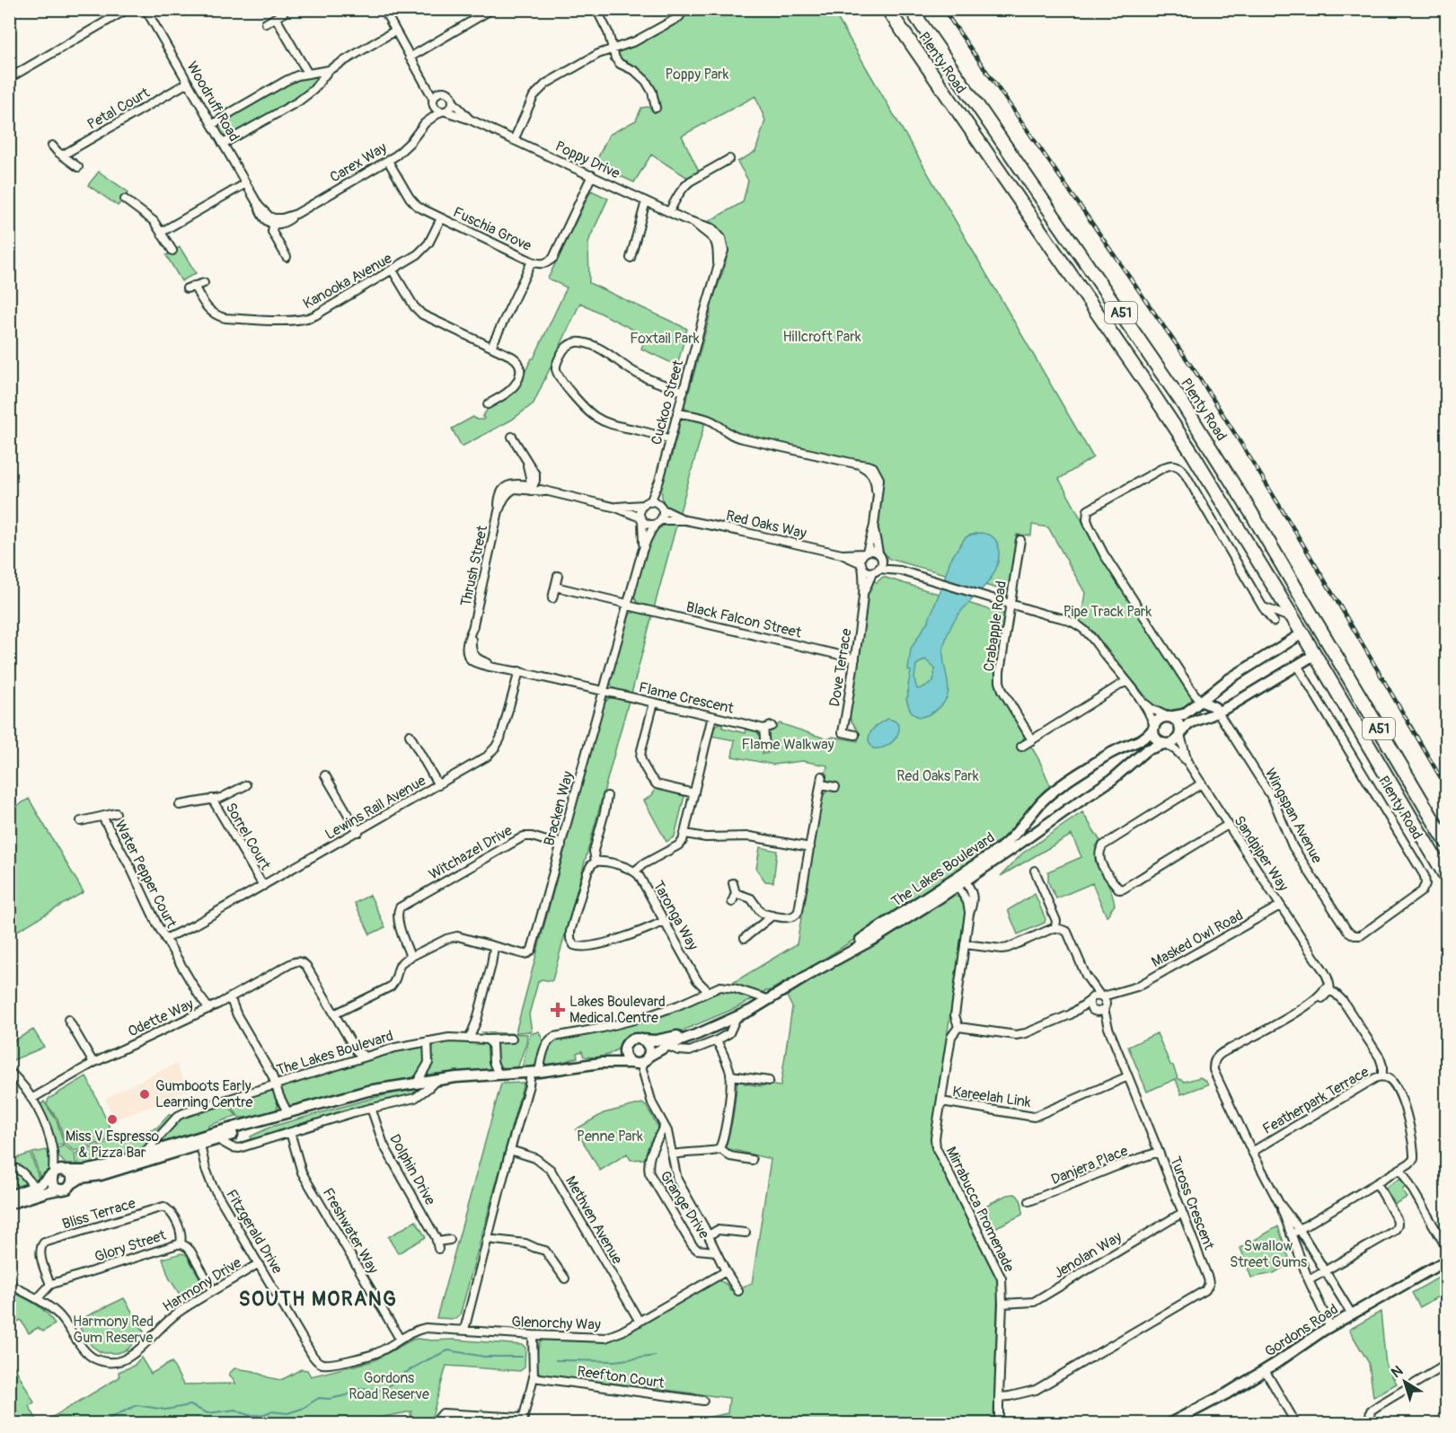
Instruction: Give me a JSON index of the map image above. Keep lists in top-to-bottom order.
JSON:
{
  "streets": {
    "highway": ["Plenty Road", "A51"],
    "street": [
      "Woodruff Road",
      "Petal Court",
      "Poppy Drive",
      "Carex Way",
      "Fuschia Grove",
      "Kanooka Avenue",
      "Cuckoo Street",
      "Red Oaks Way",
      "Thrush Street",
      "Black Falcon Street",
      "Crabapple Road",
      "Dove Terrace",
      "Flame Crescent",
      "Lewins Rail Avenue",
      "Bracken Way",
      "Wingspan Avenue",
      "Sorrel Court",
      "Witchazel Drive",
      "Sandpiper Way",
      "The Lakes Boulevard",
      "Water Pepper Court",
      "Taronga Way",
      "Masked Owl Road",
      "Odette Way",
      "Kareelah Link",
      "Featherpark Terrace",
      "Danjera Place",
      "Dolphin Drive",
      "Tuross Crescent",
      "Grange Drive",
      "Mirrabucca Promenade",
      "Bliss Terrace",
      "Methven Avenue",
      "Freshwater Way",
      "Fitzgerald Drive",
      "Glory Street",
      "Jenolan Way",
      "Harmony Drive",
      "Glenorchy Way",
      "Gordons Road",
      "Reefton Court"
    ]
  },
  "crossings": [
    ["Plenty Road", "Wingspan Avenue"],
    ["Woodruff Road", "Petal Court"],
    ["Woodruff Road", "Carex Way"],
    ["Poppy Drive", "Carex Way"],
    ["Poppy Drive", "Fuschia Grove"],
    ["Poppy Drive", "Cuckoo Street"],
    ["Carex Way", "Fuschia Grove"],
    ["Fuschia Grove", "Kanooka Avenue"],
    ["Cuckoo Street", "Red Oaks Way"],
    ["Cuckoo Street", "Bracken Way"],
    ["Red Oaks Way", "Dove Terrace"],
    ["Red Oaks Way", "Bracken Way"],
    ["Thrush Street", "Flame Crescent"],
    ["Thrush Street", "Lewins Rail Avenue"],
    ["Thrush Street", "Bracken Way"],
    ["Black Falcon Street", "Dove Terrace"],
    ["Black Falcon Street", "Bracken Way"],
    ["Flame Crescent", "Bracken Way"],
    ["Lewins Rail Avenue", "Sorrel Court"],
    ["Lewins Rail Avenue", "Water Pepper Court"],
    ["Bracken Way", "Witchazel Drive"],
    ["Sandpiper Way", "The Lakes Boulevard"],
    ["Sandpiper Way", "Masked Owl Road"],
    ["The Lakes Boulevard", "Grange Drive"],
    ["The Lakes Boulevard", "Mirrabucca Promenade"],
    ["The Lakes Boulevard", "Fitzgerald Drive"],
    ["Water Pepper Court", "Odette Way"],
    ["Kareelah Link", "Tuross Crescent"],
    ["Kareelah Link", "Mirrabucca Promenade"],
    ["Danjera Place", "Tuross Crescent"],
    ["Tuross Crescent", "Mirrabucca Promenade"],
    ["Tuross Crescent", "Jenolan Way"],
    ["Grange Drive", "Glenorchy Way"],
    ["Mirrabucca Promenade", "Jenolan Way"],
    ["Bliss Terrace", "Glory Street"],
    ["Methven Avenue", "Glenorchy Way"],
    ["Freshwater Way", "Glenorchy Way"],
    ["Fitzgerald Drive", "Harmony Drive"],
    ["Fitzgerald Drive", "Glenorchy Way"],
    ["Glory Street", "Harmony Drive"]
  ],
  "districts": ["SOUTH MORANG"],
  "parks": [
    "Poppy Park",
    "Hillcroft Park",
    "Foxtail Park",
    "Pipe Track Park",
    "Flame Walkway",
    "Red Oaks Park",
    "Penne Park",
    "Swallow Street Gums",
    "Harmony Red Gum Reserve",
    "Gordons Road Reserve"
  ],
  "places": {
    "health": ["Lakes Boulevard Medical Centre"],
    "other": ["Gumboots Early Learning Centre", "Miss V Espresso & Pizza Bar"]
  },
  "north": "top left"
}
